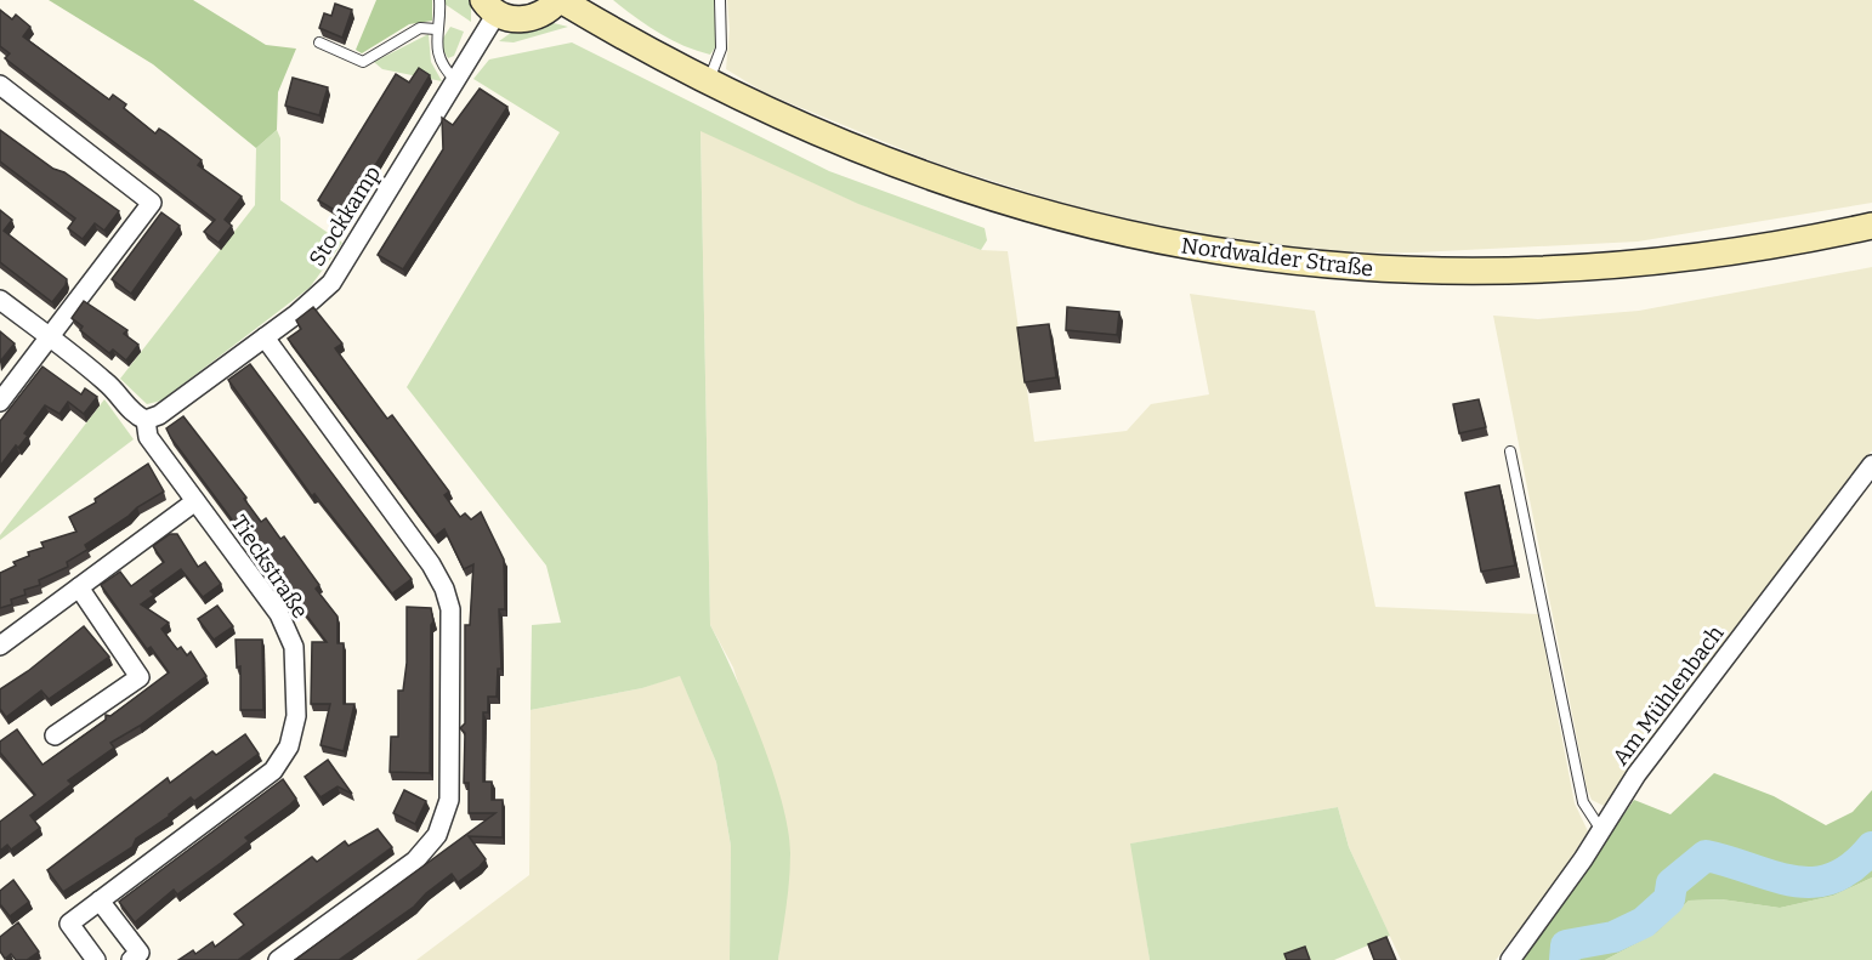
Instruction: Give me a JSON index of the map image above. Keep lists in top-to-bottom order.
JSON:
{
  "streets": {
    "main road": ["Nordwalder Straße"],
    "street": ["Stockkamp", "Tieckstraße", "Am Mühlenbach"]
  },
  "crossings": [
    ["Stockkamp", "Tieckstraße"]
  ]
}
